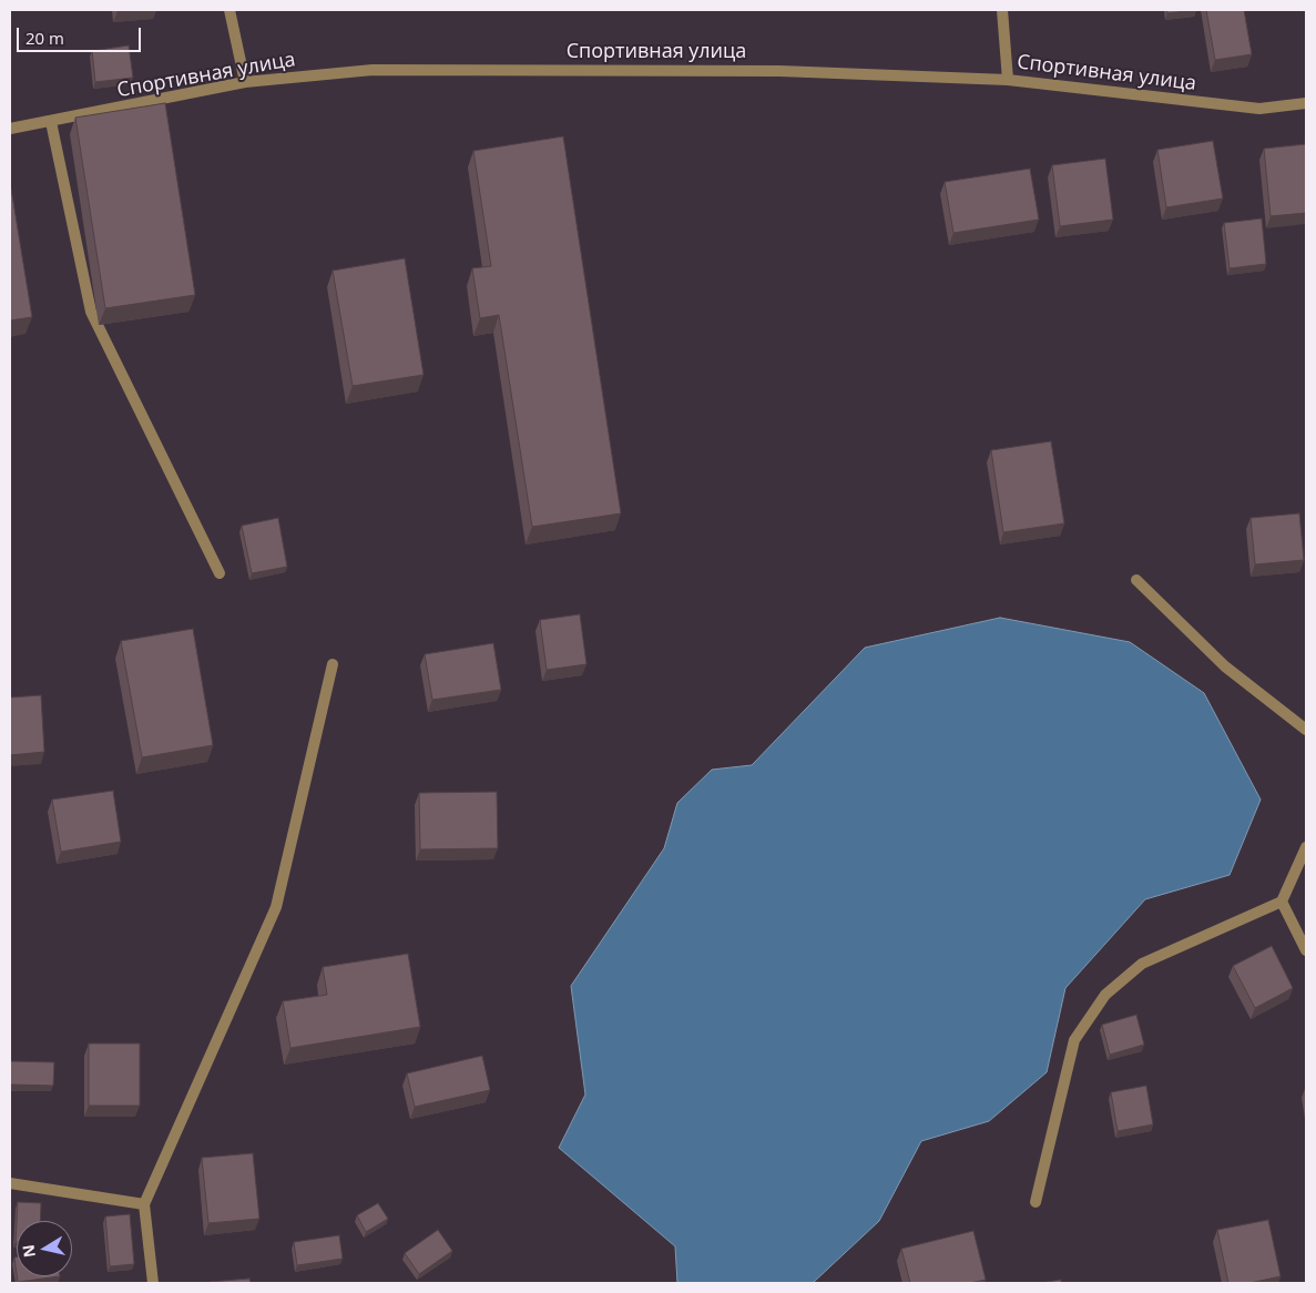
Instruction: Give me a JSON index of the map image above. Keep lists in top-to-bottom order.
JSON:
{
  "streets": {
    "street": ["Спортивная улица"]
  },
  "scale_bar": "20 m",
  "north": "left"
}
